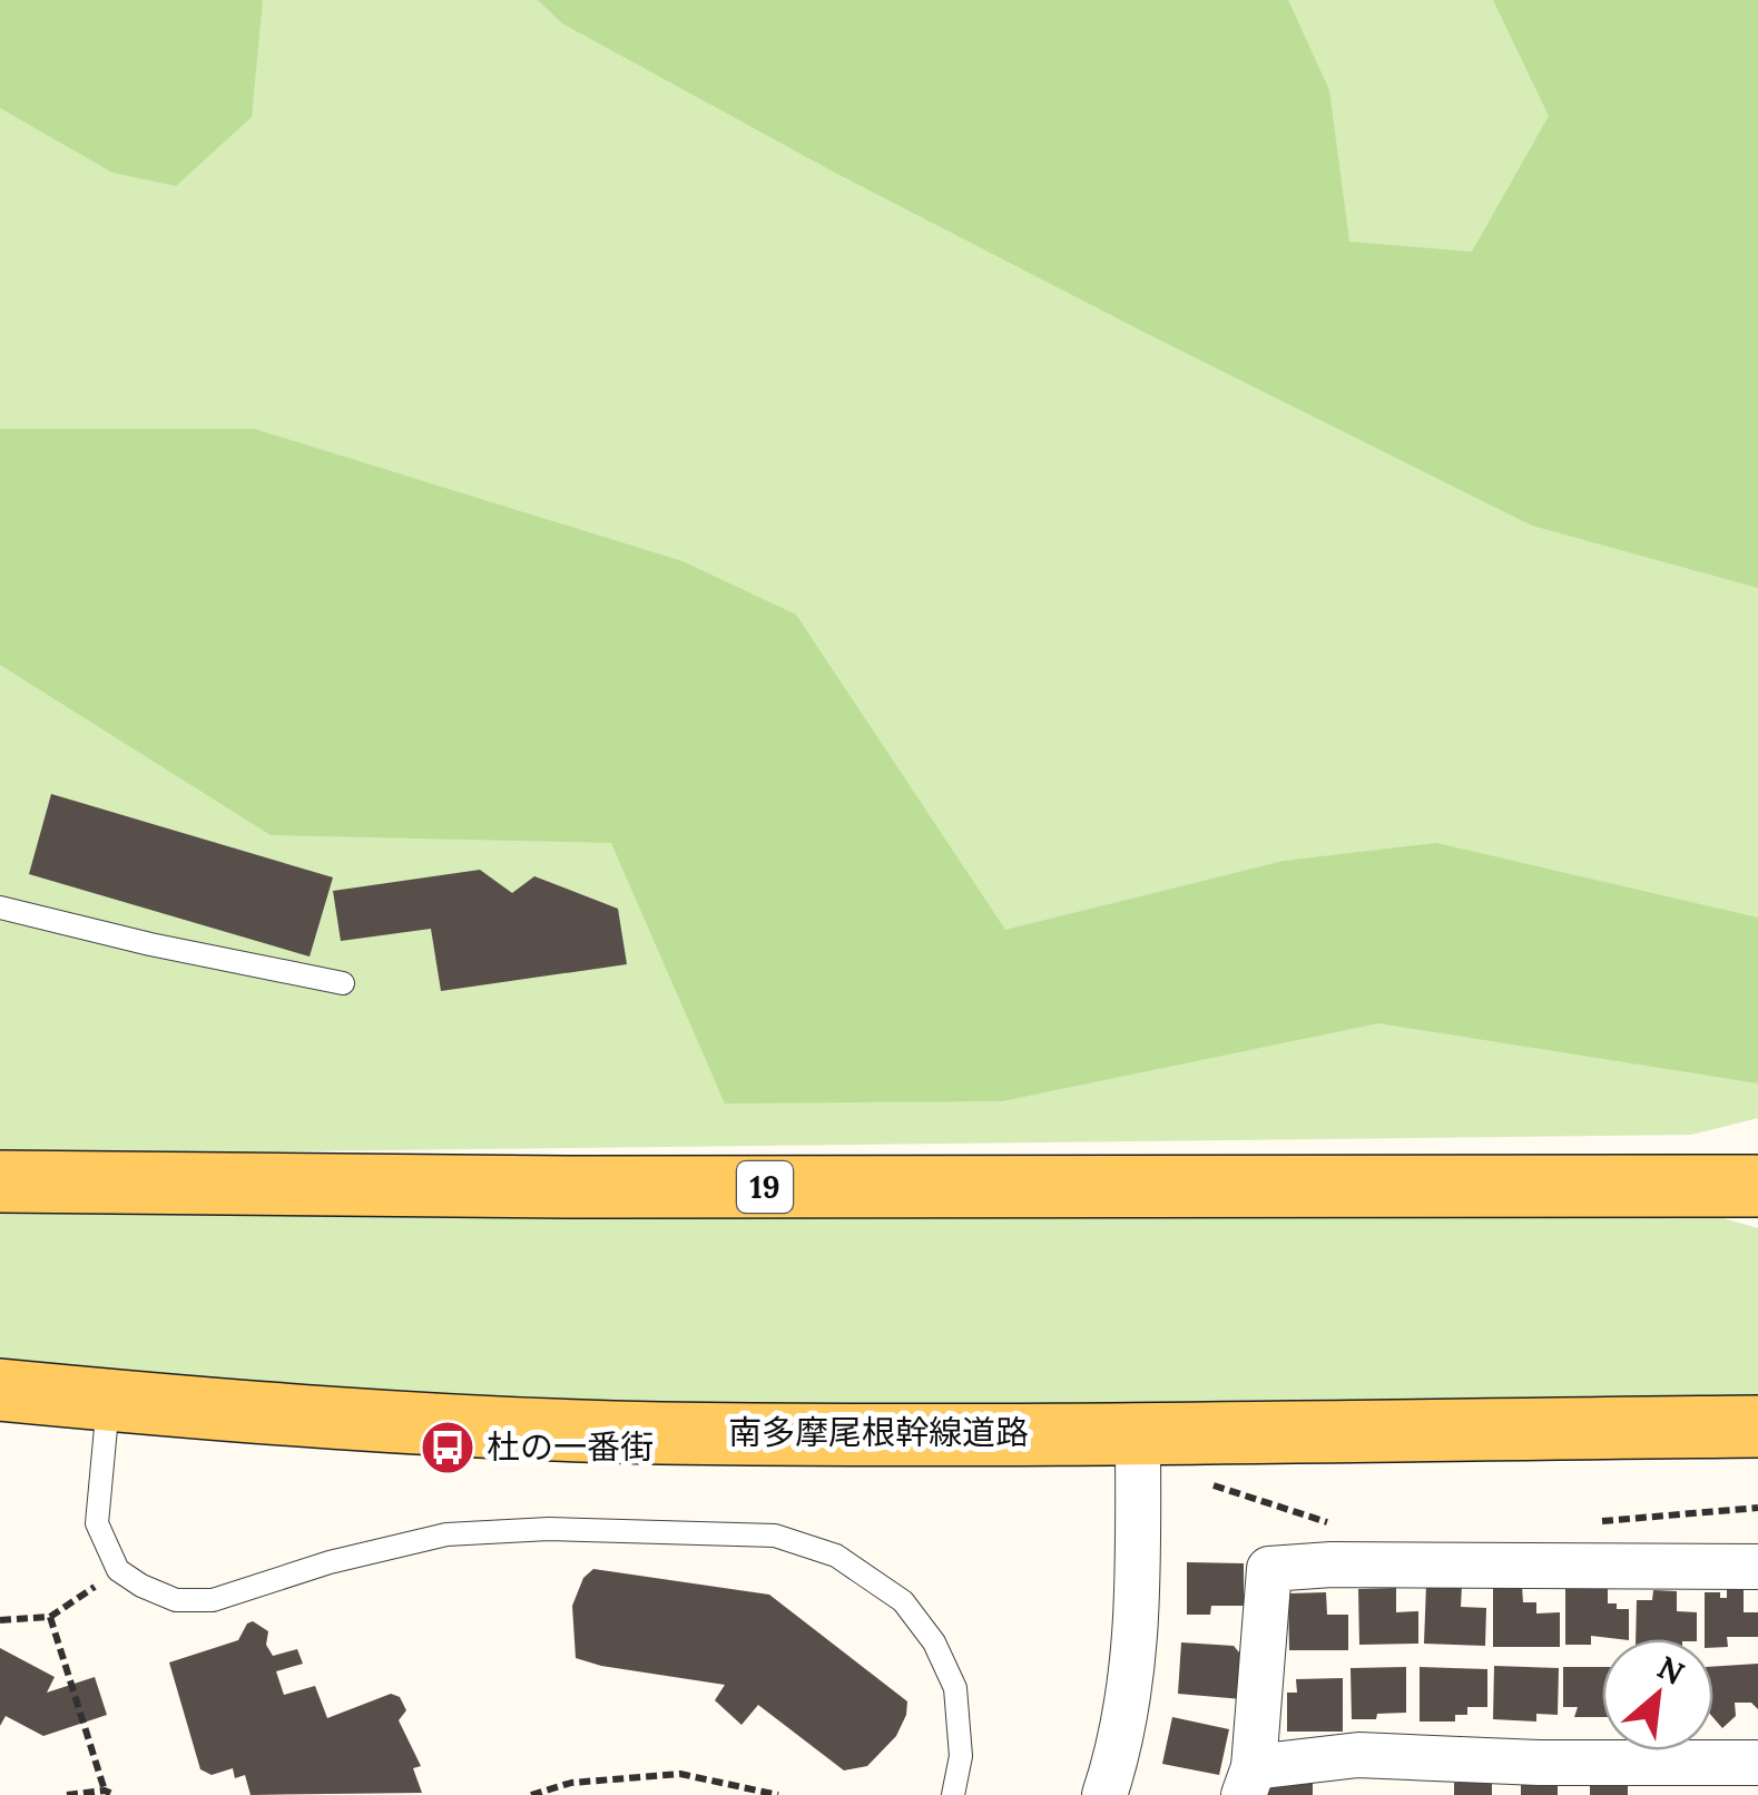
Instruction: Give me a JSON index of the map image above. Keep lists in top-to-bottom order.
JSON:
{
  "streets": {
    "main road": ["19", "南多摩尾根幹線道路"]
  },
  "places": {
    "bus stop": ["杜の一番街"]
  },
  "north": "top right"
}
